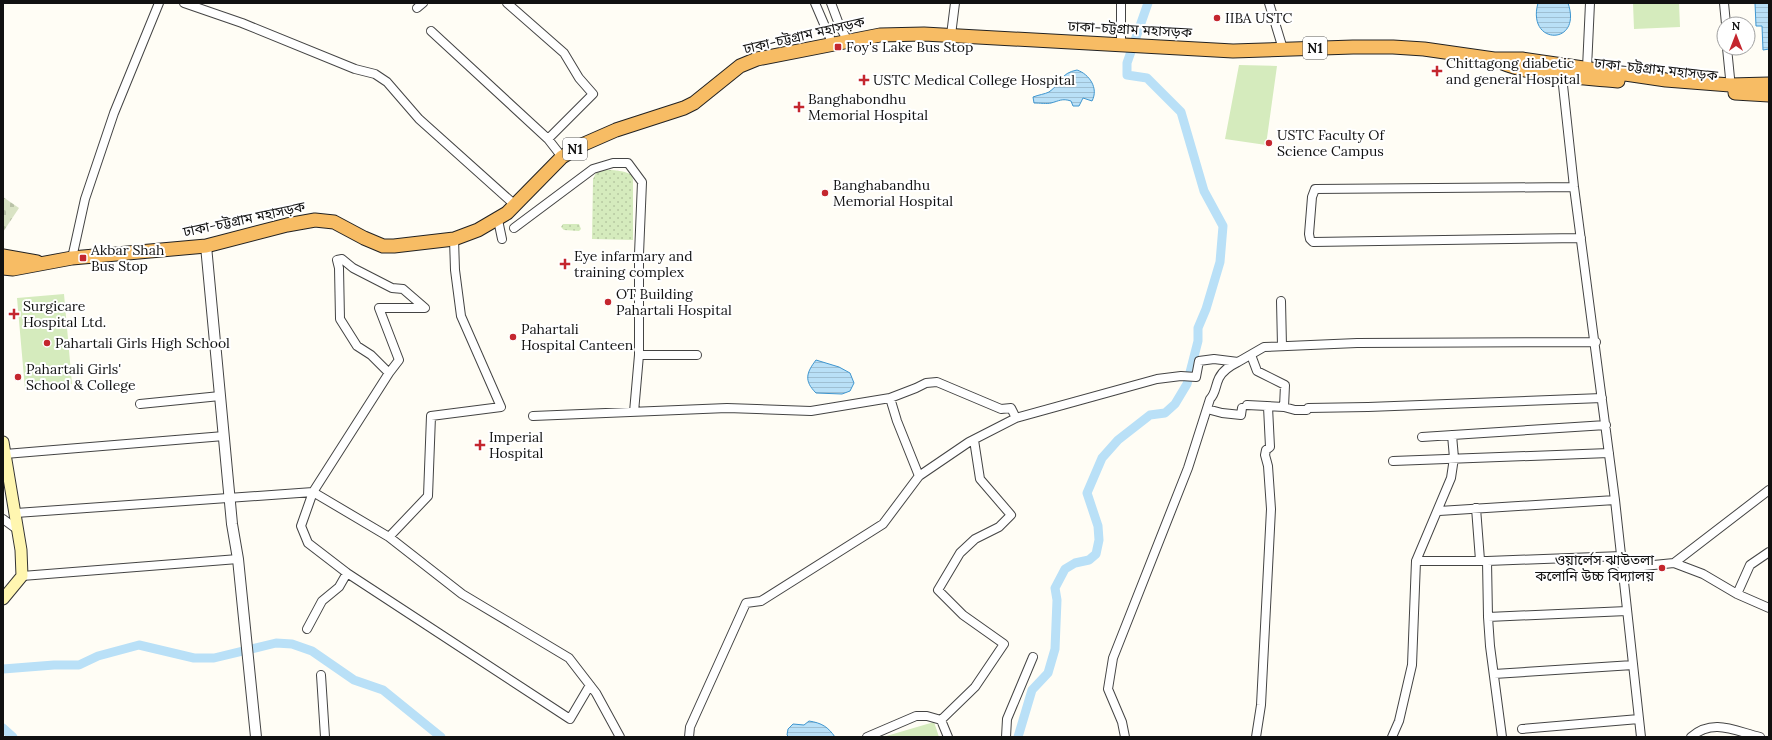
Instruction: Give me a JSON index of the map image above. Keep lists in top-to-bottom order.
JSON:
{
  "streets": {
    "highway": ["ঢাকা-চট্টগ্রাম মহাসড়ক", "N1"]
  },
  "places": {
    "other": [
      "IIBA USTC",
      "USTC Faculty Of Science Campus",
      "Banghabandhu Memorial Hospital",
      "OT Building Pahartali Hospital",
      "Pahartali Hospital Canteen",
      "Pahartali Girls High School",
      "Pahartali Girls' School & College",
      "ওয়ার্লেস ঝাউতলা কলোনি উচ্চ বিদ্যালয়"
    ],
    "transit": ["Foy's Lake Bus Stop", "Akbar Shah Bus Stop"],
    "health": [
      "Chittagong diabetic and general Hospital",
      "USTC Medical College Hospital",
      "Banghabondhu Memorial Hospital",
      "Eye infarmary and training complex",
      "Surgicare Hospital Ltd.",
      "Imperial Hospital"
    ]
  },
  "north": "top"
}
